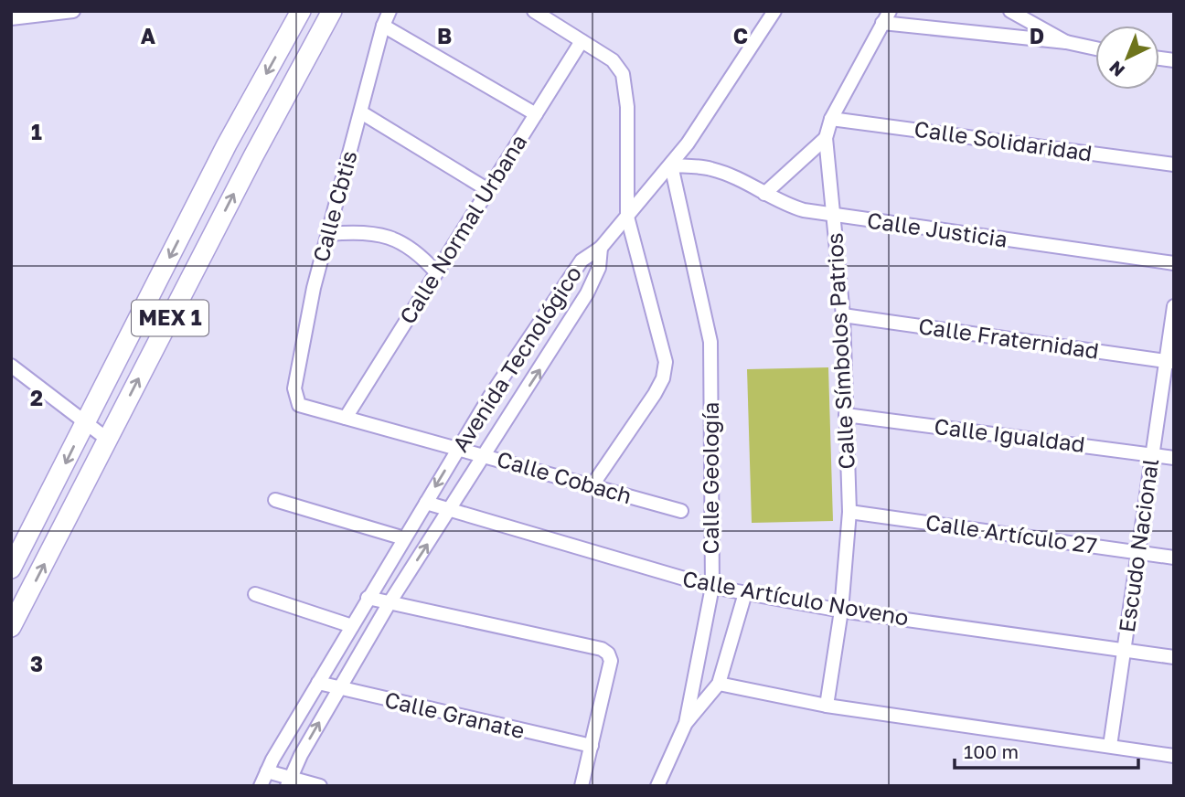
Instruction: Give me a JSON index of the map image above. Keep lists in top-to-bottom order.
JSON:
{
  "streets": {
    "highway": ["MEX 1"],
    "street": [
      "Calle Solidaridad",
      "Calle Cbtis",
      "Calle Normal Urbana",
      "Calle Justicia",
      "Calle Fraternidad",
      "Calle Símbolos Patrios",
      "Avenida Tecnológico",
      "Calle Igualdad",
      "Calle Cobach",
      "Calle Geología",
      "Calle Artículo 27",
      "Escudo Nacional",
      "Calle Artículo Noveno",
      "Calle Granate"
    ]
  },
  "crossings": [
    ["Calle Solidaridad", "Calle Símbolos Patrios"],
    ["Calle Cbtis", "Calle Cobach"],
    ["Calle Normal Urbana", "Calle Cobach"],
    ["Calle Justicia", "Calle Símbolos Patrios"],
    ["Calle Justicia", "Calle Geología"],
    ["Calle Fraternidad", "Calle Símbolos Patrios"],
    ["Calle Fraternidad", "Escudo Nacional"],
    ["Calle Símbolos Patrios", "Calle Igualdad"],
    ["Calle Símbolos Patrios", "Calle Artículo 27"],
    ["Calle Símbolos Patrios", "Calle Artículo Noveno"],
    ["Avenida Tecnológico", "Calle Cobach"],
    ["Avenida Tecnológico", "Calle Artículo Noveno"],
    ["Avenida Tecnológico", "Calle Granate"],
    ["Calle Igualdad", "Escudo Nacional"],
    ["Calle Geología", "Calle Artículo Noveno"],
    ["Calle Artículo 27", "Escudo Nacional"],
    ["Escudo Nacional", "Calle Artículo Noveno"]
  ],
  "scale_bar": "100 m",
  "north": "bottom left",
  "grid": {
    "columns": [
      "A",
      "B",
      "C",
      "D"
    ],
    "rows": ["1", "2", "3"]
  }
}
